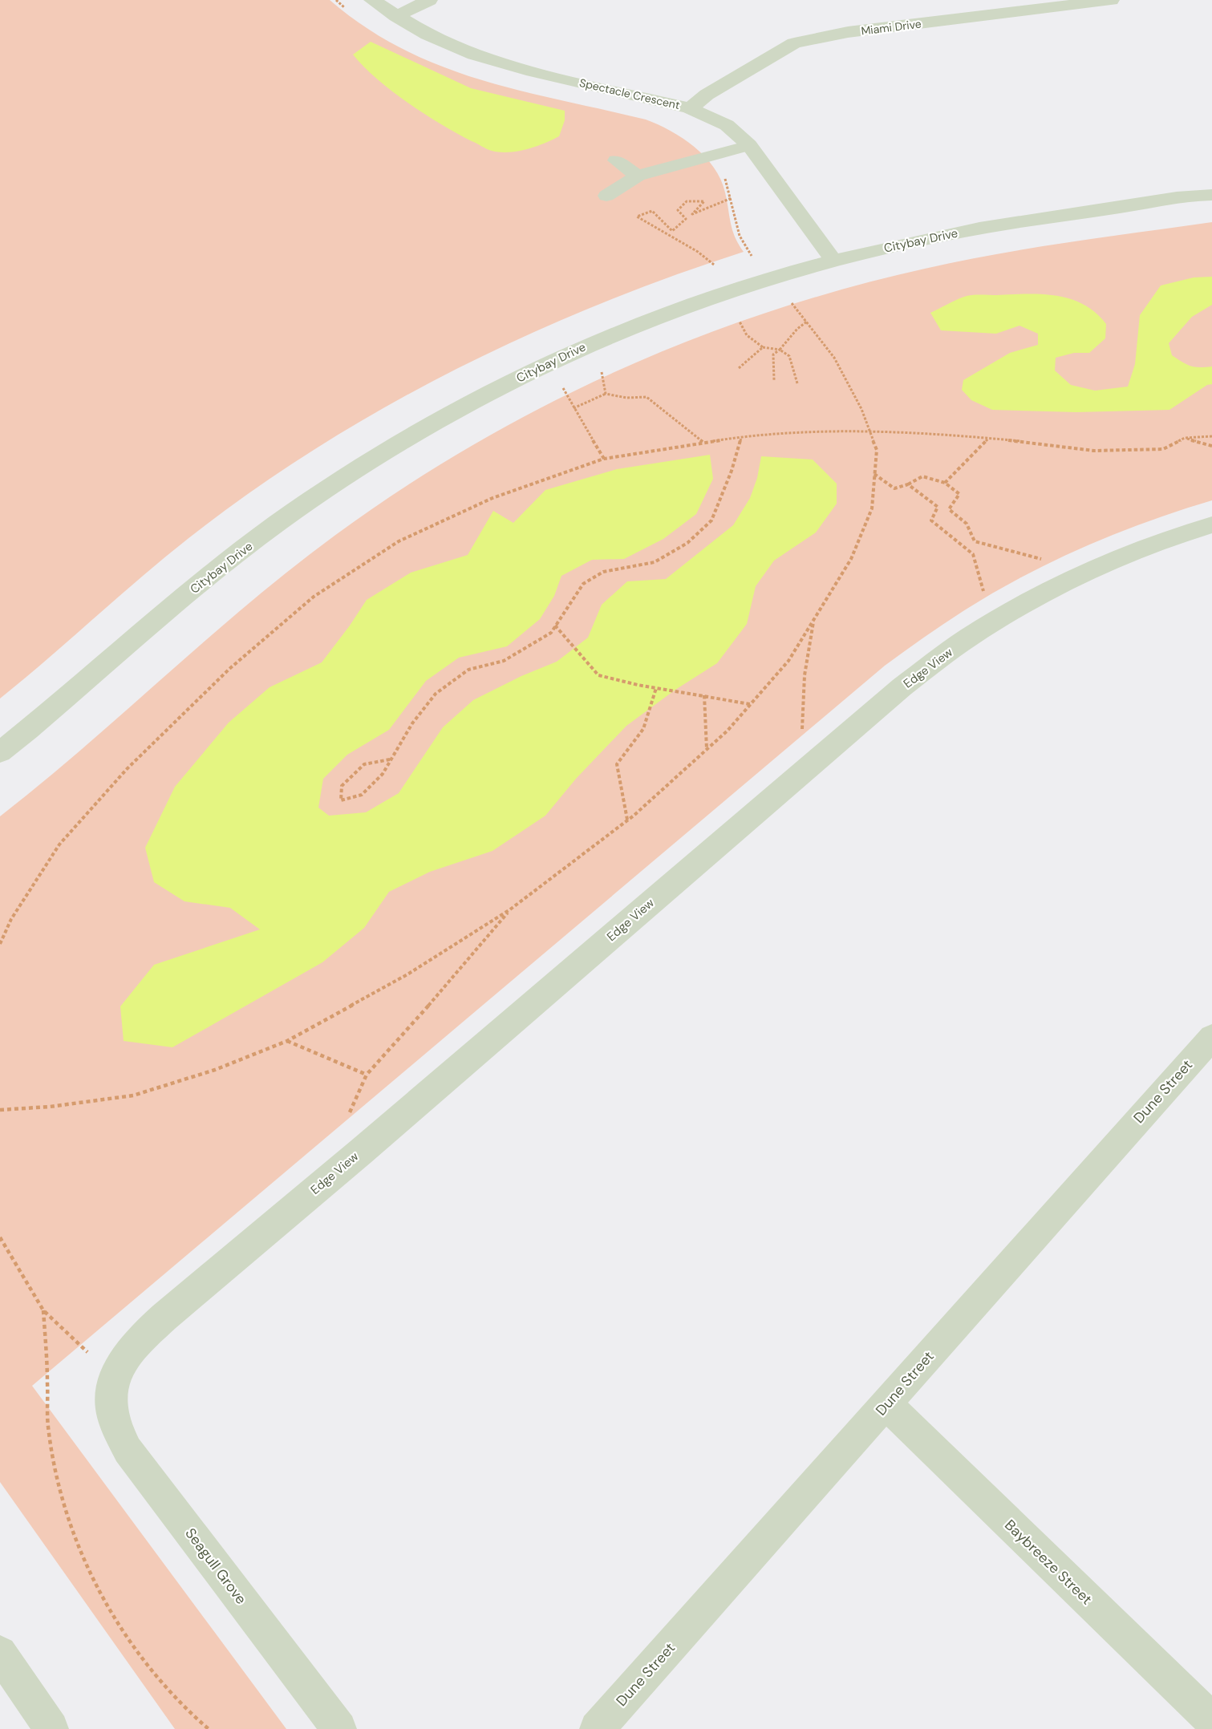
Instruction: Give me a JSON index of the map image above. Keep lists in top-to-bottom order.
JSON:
{
  "streets": {
    "street": [
      "Miami Drive",
      "Spectacle Crescent",
      "Citybay Drive",
      "Edge View",
      "Dune Street",
      "Baybreeze Street",
      "Seagull Grove"
    ]
  },
  "crossings": [
    ["Miami Drive", "Spectacle Crescent"],
    ["Spectacle Crescent", "Citybay Drive"],
    ["Edge View", "Seagull Grove"],
    ["Dune Street", "Baybreeze Street"]
  ]
}
